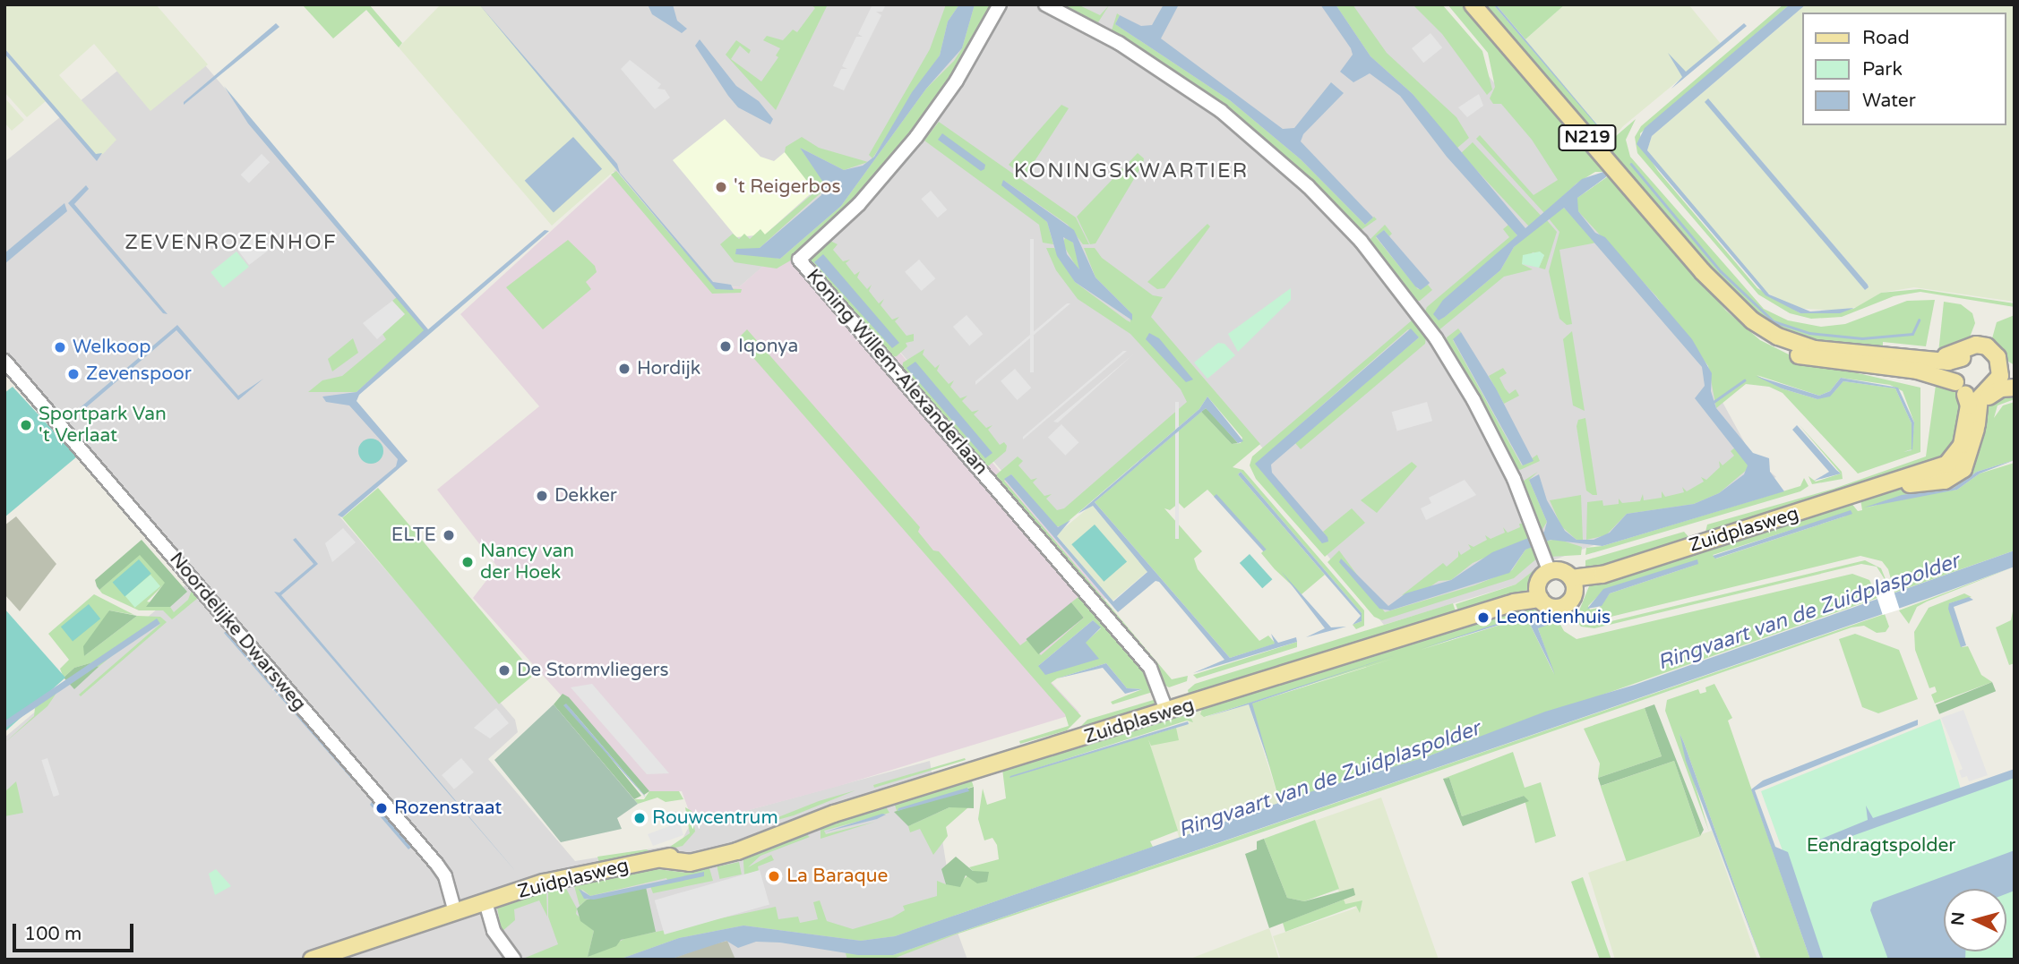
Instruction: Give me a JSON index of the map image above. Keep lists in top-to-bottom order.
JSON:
{
  "streets": {
    "main road": ["N219", "Zuidplasweg"],
    "street": ["Koning Willem-Alexanderlaan", "Noordelijke Dwarsweg"]
  },
  "crossings": [
    ["N219", "Zuidplasweg"],
    ["Koning Willem-Alexanderlaan", "Zuidplasweg"],
    ["Zuidplasweg", "Noordelijke Dwarsweg"]
  ],
  "districts": ["KONINGSKWARTIER", "ZEVENROZENHOF"],
  "water": ["Ringvaart van de Zuidplaspolder"],
  "parks": ["Eendragtspolder"],
  "places": [
    "'t Reigerbos",
    "Iqonya",
    "Welkoop",
    "Hordijk",
    "Zevenspoor",
    "Sportpark Van 't Verlaat",
    "Dekker",
    "ELTE",
    "Nancy van der Hoek",
    "Leontienhuis",
    "De Stormvliegers",
    "Rozenstraat",
    "Rouwcentrum",
    "La Baraque"
  ],
  "legend": ["Road", "Park", "Water"],
  "scale_bar": "100 m",
  "north": "left"
}
